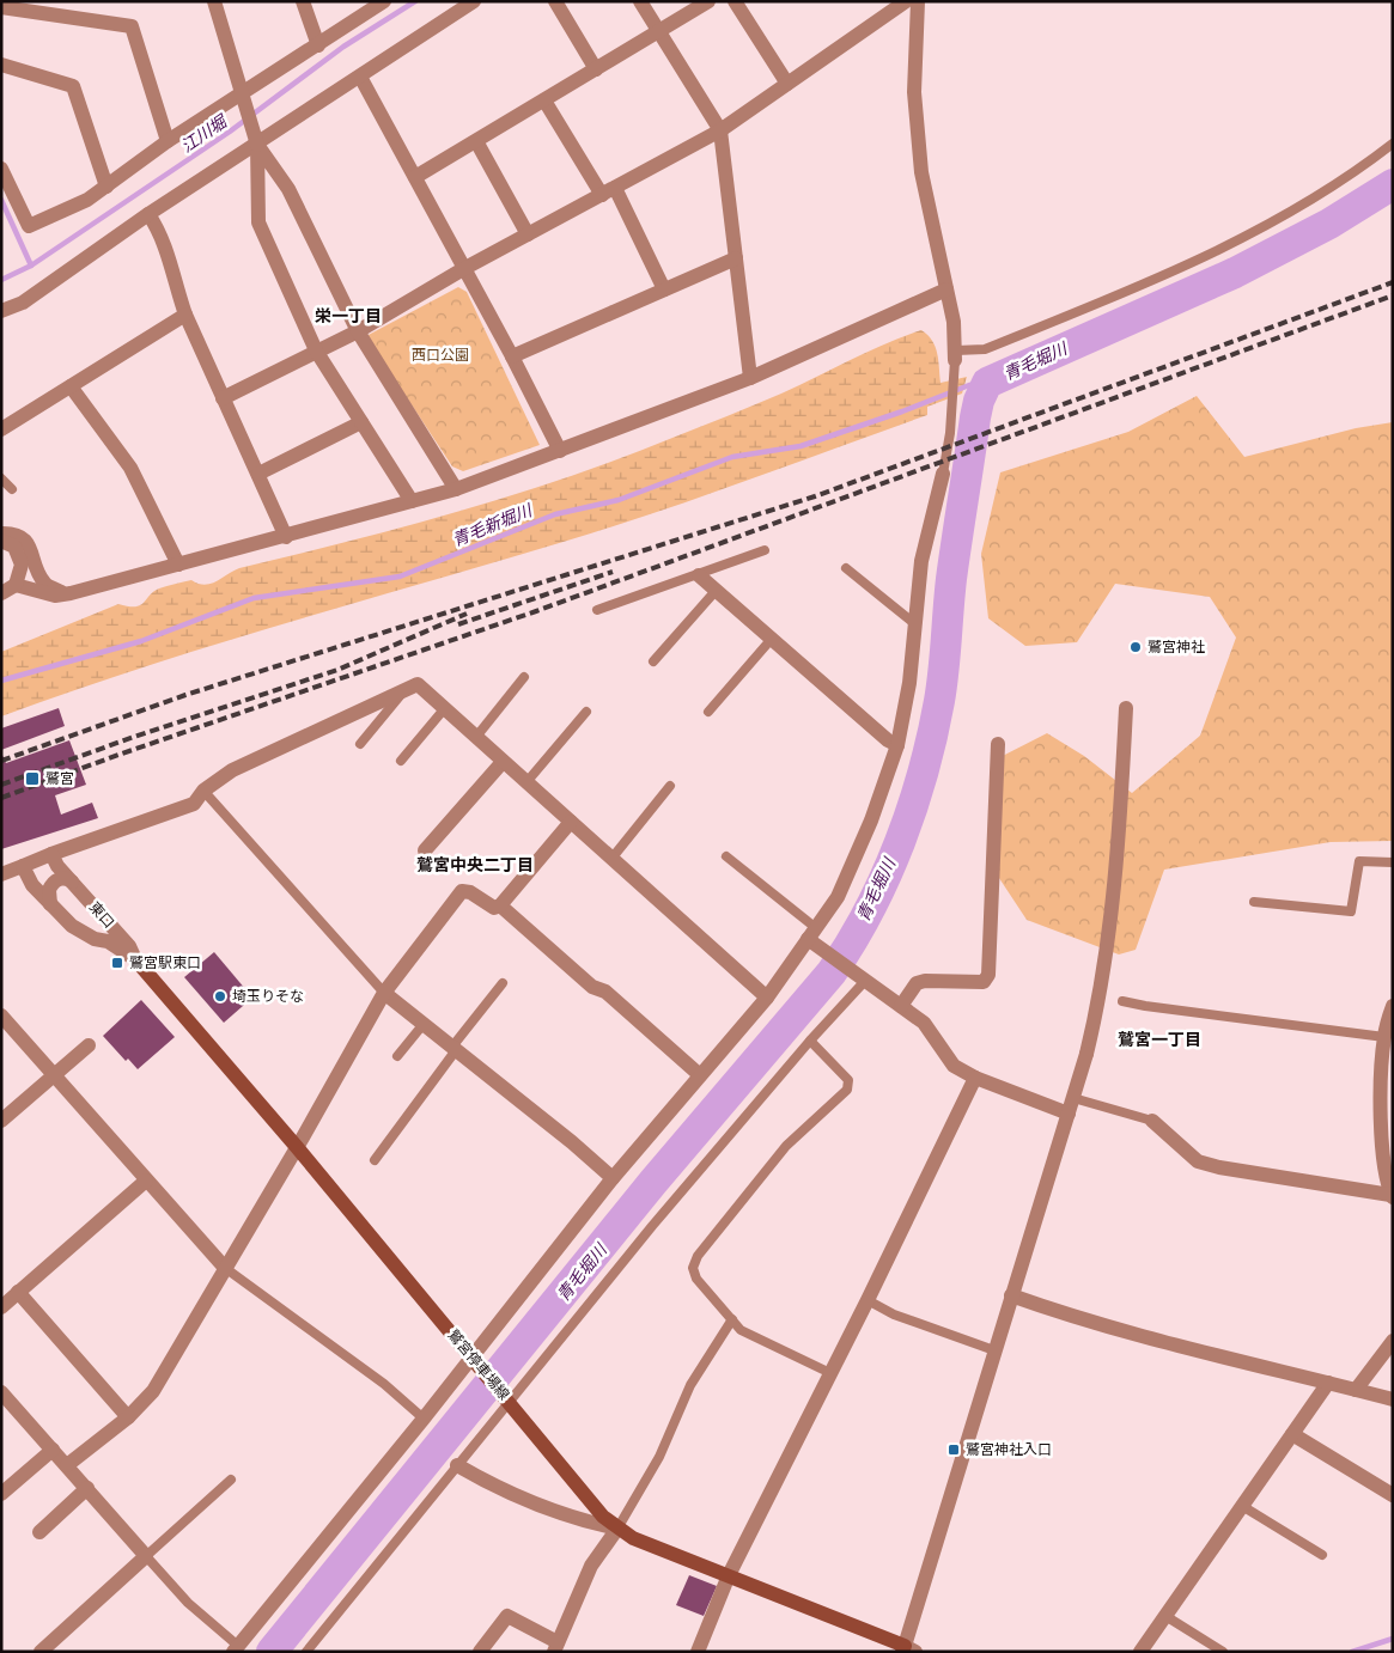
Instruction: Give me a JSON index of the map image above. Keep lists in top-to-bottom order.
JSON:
{
  "streets": {
    "main road": ["鷲宮停車場線"],
    "street": ["東口"]
  },
  "crossings": [
    ["東口", "鷲宮停車場線"]
  ],
  "districts": ["栄一丁目", "鷲宮中央二丁目", "鷲宮一丁目"],
  "water": ["江川堀", "青毛堀川", "青毛新堀川"],
  "parks": ["西口公園"],
  "places": {
    "other": ["鷲宮神社", "埼玉りそな"],
    "transit": ["鷲宮", "鷲宮駅東口", "鷲宮神社入口"]
  }
}
